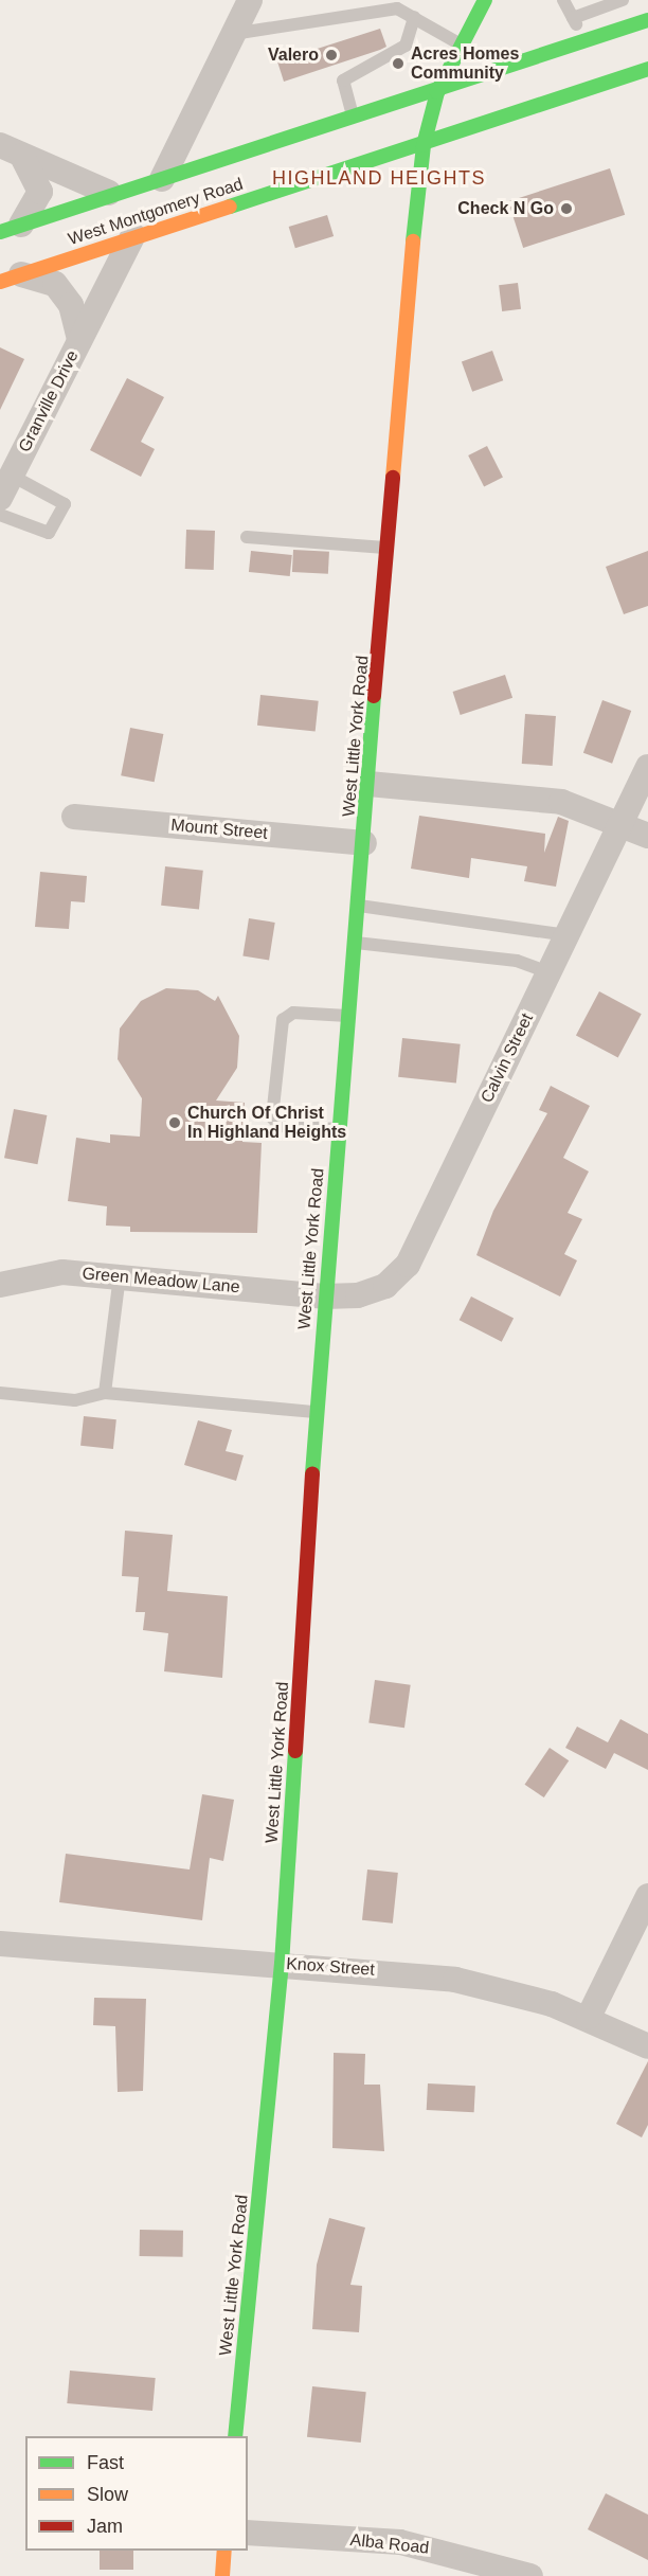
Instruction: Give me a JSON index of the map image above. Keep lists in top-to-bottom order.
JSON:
{
  "streets": {
    "street": [
      "West Montgomery Road",
      "Granville Drive",
      "West Little York Road",
      "Mount Street",
      "Calvin Street",
      "Green Meadow Lane",
      "Knox Street",
      "Alba Road"
    ]
  },
  "crossings": [
    ["West Montgomery Road", "Granville Drive"],
    ["West Montgomery Road", "West Little York Road"],
    ["West Little York Road", "Mount Street"],
    ["West Little York Road", "Calvin Street"],
    ["West Little York Road", "Green Meadow Lane"],
    ["West Little York Road", "Knox Street"],
    ["Calvin Street", "Green Meadow Lane"]
  ],
  "districts": ["HIGHLAND HEIGHTS"],
  "places": [
    "Valero",
    "Acres Homes Community",
    "Check N Go",
    "Church Of Christ In Highland Heights"
  ],
  "legend": ["Fast", "Slow", "Jam"]
}
